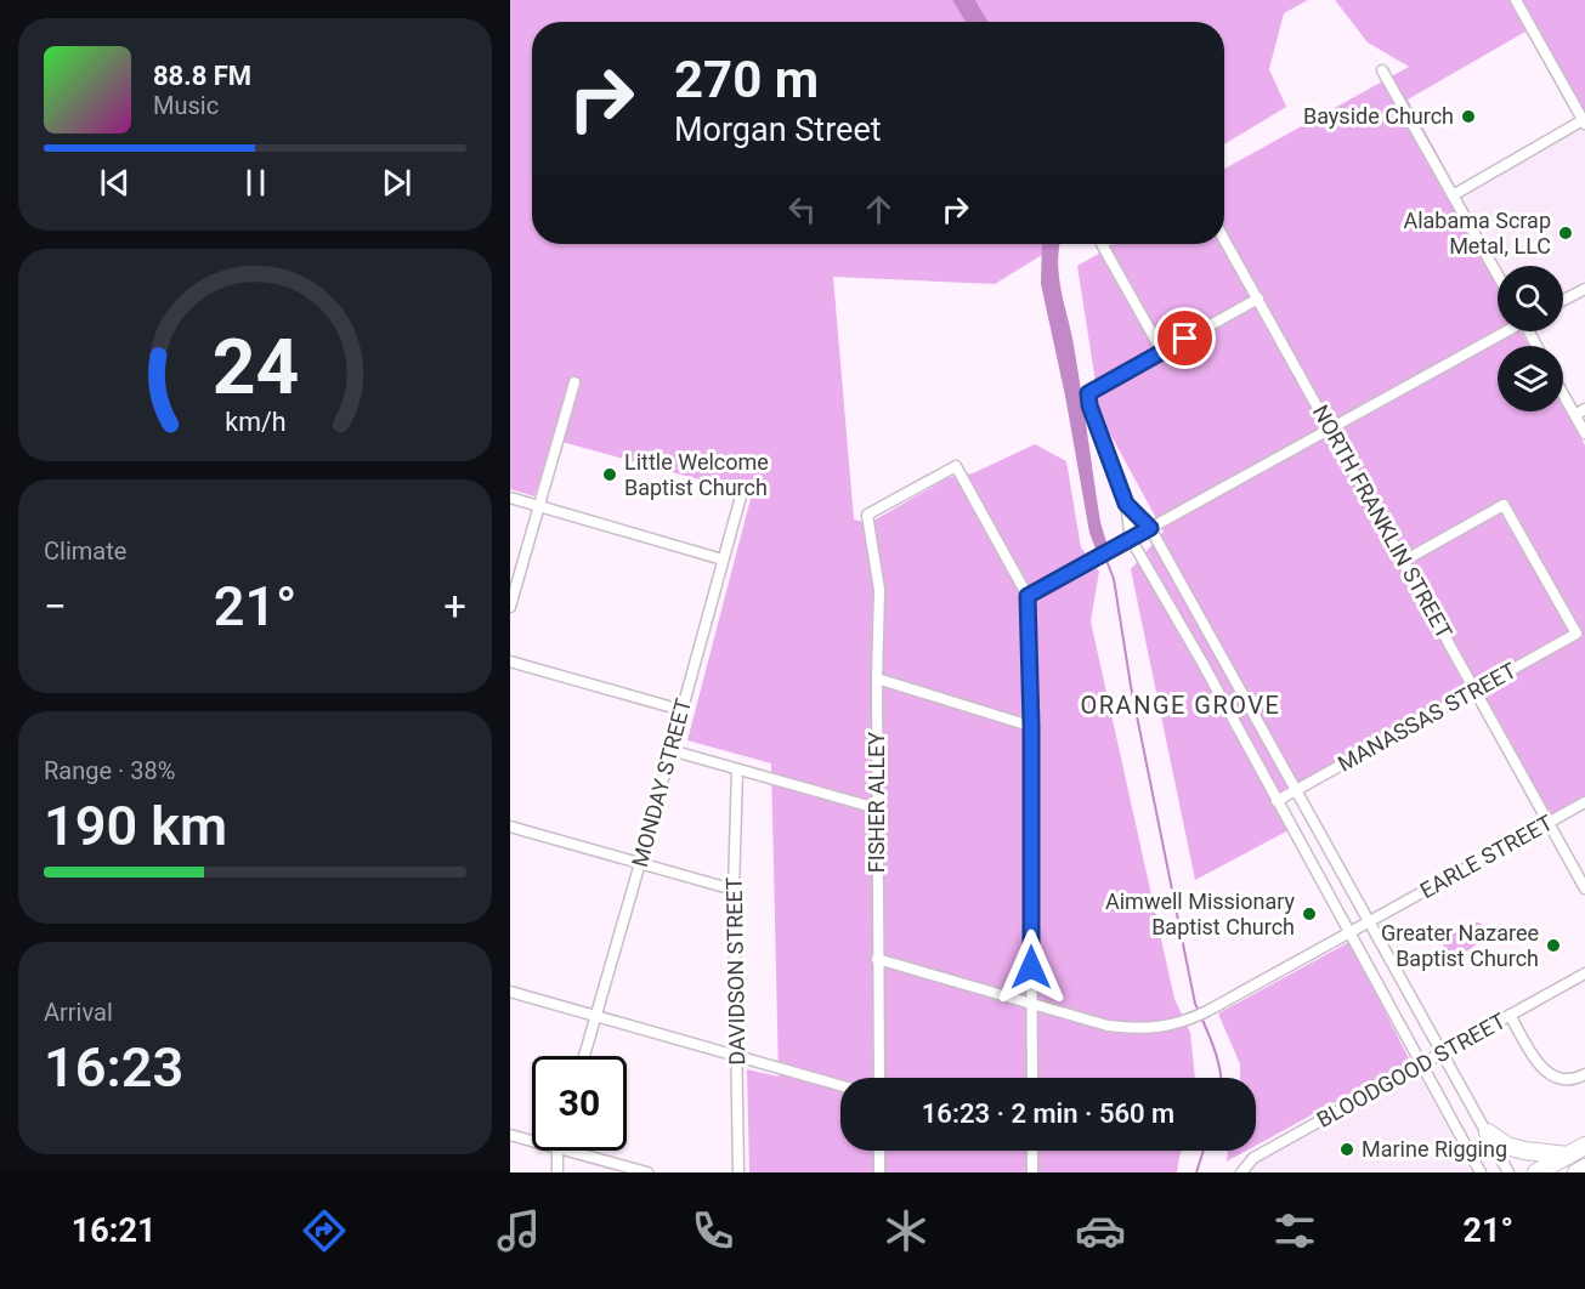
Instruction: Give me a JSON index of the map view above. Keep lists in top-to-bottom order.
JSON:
{
  "streets": {
    "street": [
      "NORTH FRANKLIN STREET",
      "MANASSAS STREET",
      "MONDAY STREET",
      "FISHER ALLEY",
      "EARLE STREET",
      "DAVIDSON STREET",
      "BLOODGOOD STREET"
    ]
  },
  "crossings": [
    ["NORTH FRANKLIN STREET", "MANASSAS STREET"],
    ["NORTH FRANKLIN STREET", "EARLE STREET"],
    ["FISHER ALLEY", "EARLE STREET"]
  ],
  "districts": ["ORANGE GROVE"],
  "places": [
    "Bayside Church",
    "Alabama Scrap Metal, LLC",
    "Little Welcome Baptist Church",
    "Aimwell Missionary Baptist Church",
    "Greater Nazaree Baptist Church",
    "Marine Rigging"
  ],
  "page": {
    "turn": ["270 m", "Morgan Street"],
    "song": ["88.8 FM", "Music"],
    "tile": [
      "Climate",
      ["Range · 38%", "190 km"],
      ["Arrival", "16:23"]
    ],
    "heat": ["−", "21°", "+"],
    "limit": "30",
    "trip": "16:23 · 2 min · 560 m",
    "tabs": ["16:21", "21°"],
    "gauge": ["24", "km/h"]
  }
}
